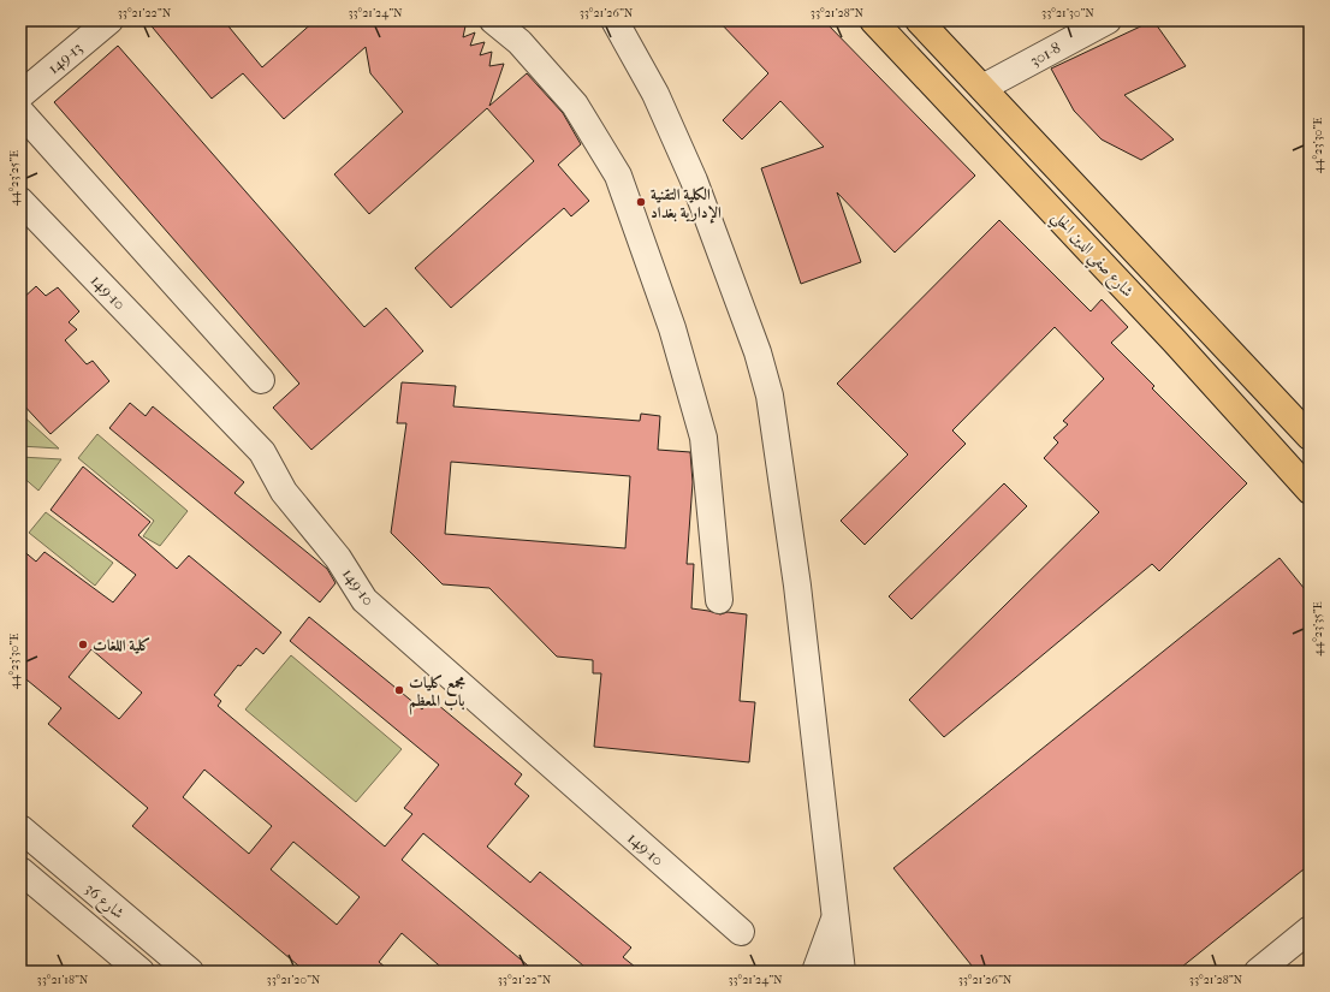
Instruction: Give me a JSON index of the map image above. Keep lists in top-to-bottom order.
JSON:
{
  "streets": {
    "main road": ["شارع صفي الدين الحلي"],
    "street": [
      "301-8",
      "149-13",
      "149-10",
      "شارع 36"
    ]
  },
  "crossings": [
    ["301-8", "شارع صفي الدين الحلي"]
  ],
  "places": ["الكلية التقنية الإدارية بغداد", "كلية اللغات", "مجمع كليات باب المعظم"],
  "coordinates": [
    "33°21'22\"N",
    "33°21'24\"N",
    "33°21'26\"N",
    "33°21'28\"N",
    "33°21'30\"N",
    "44°23'30\"E",
    "44°23'25\"E",
    "44°23'35\"E",
    "33°21'18\"N",
    "33°21'20\"N"
  ]
}
